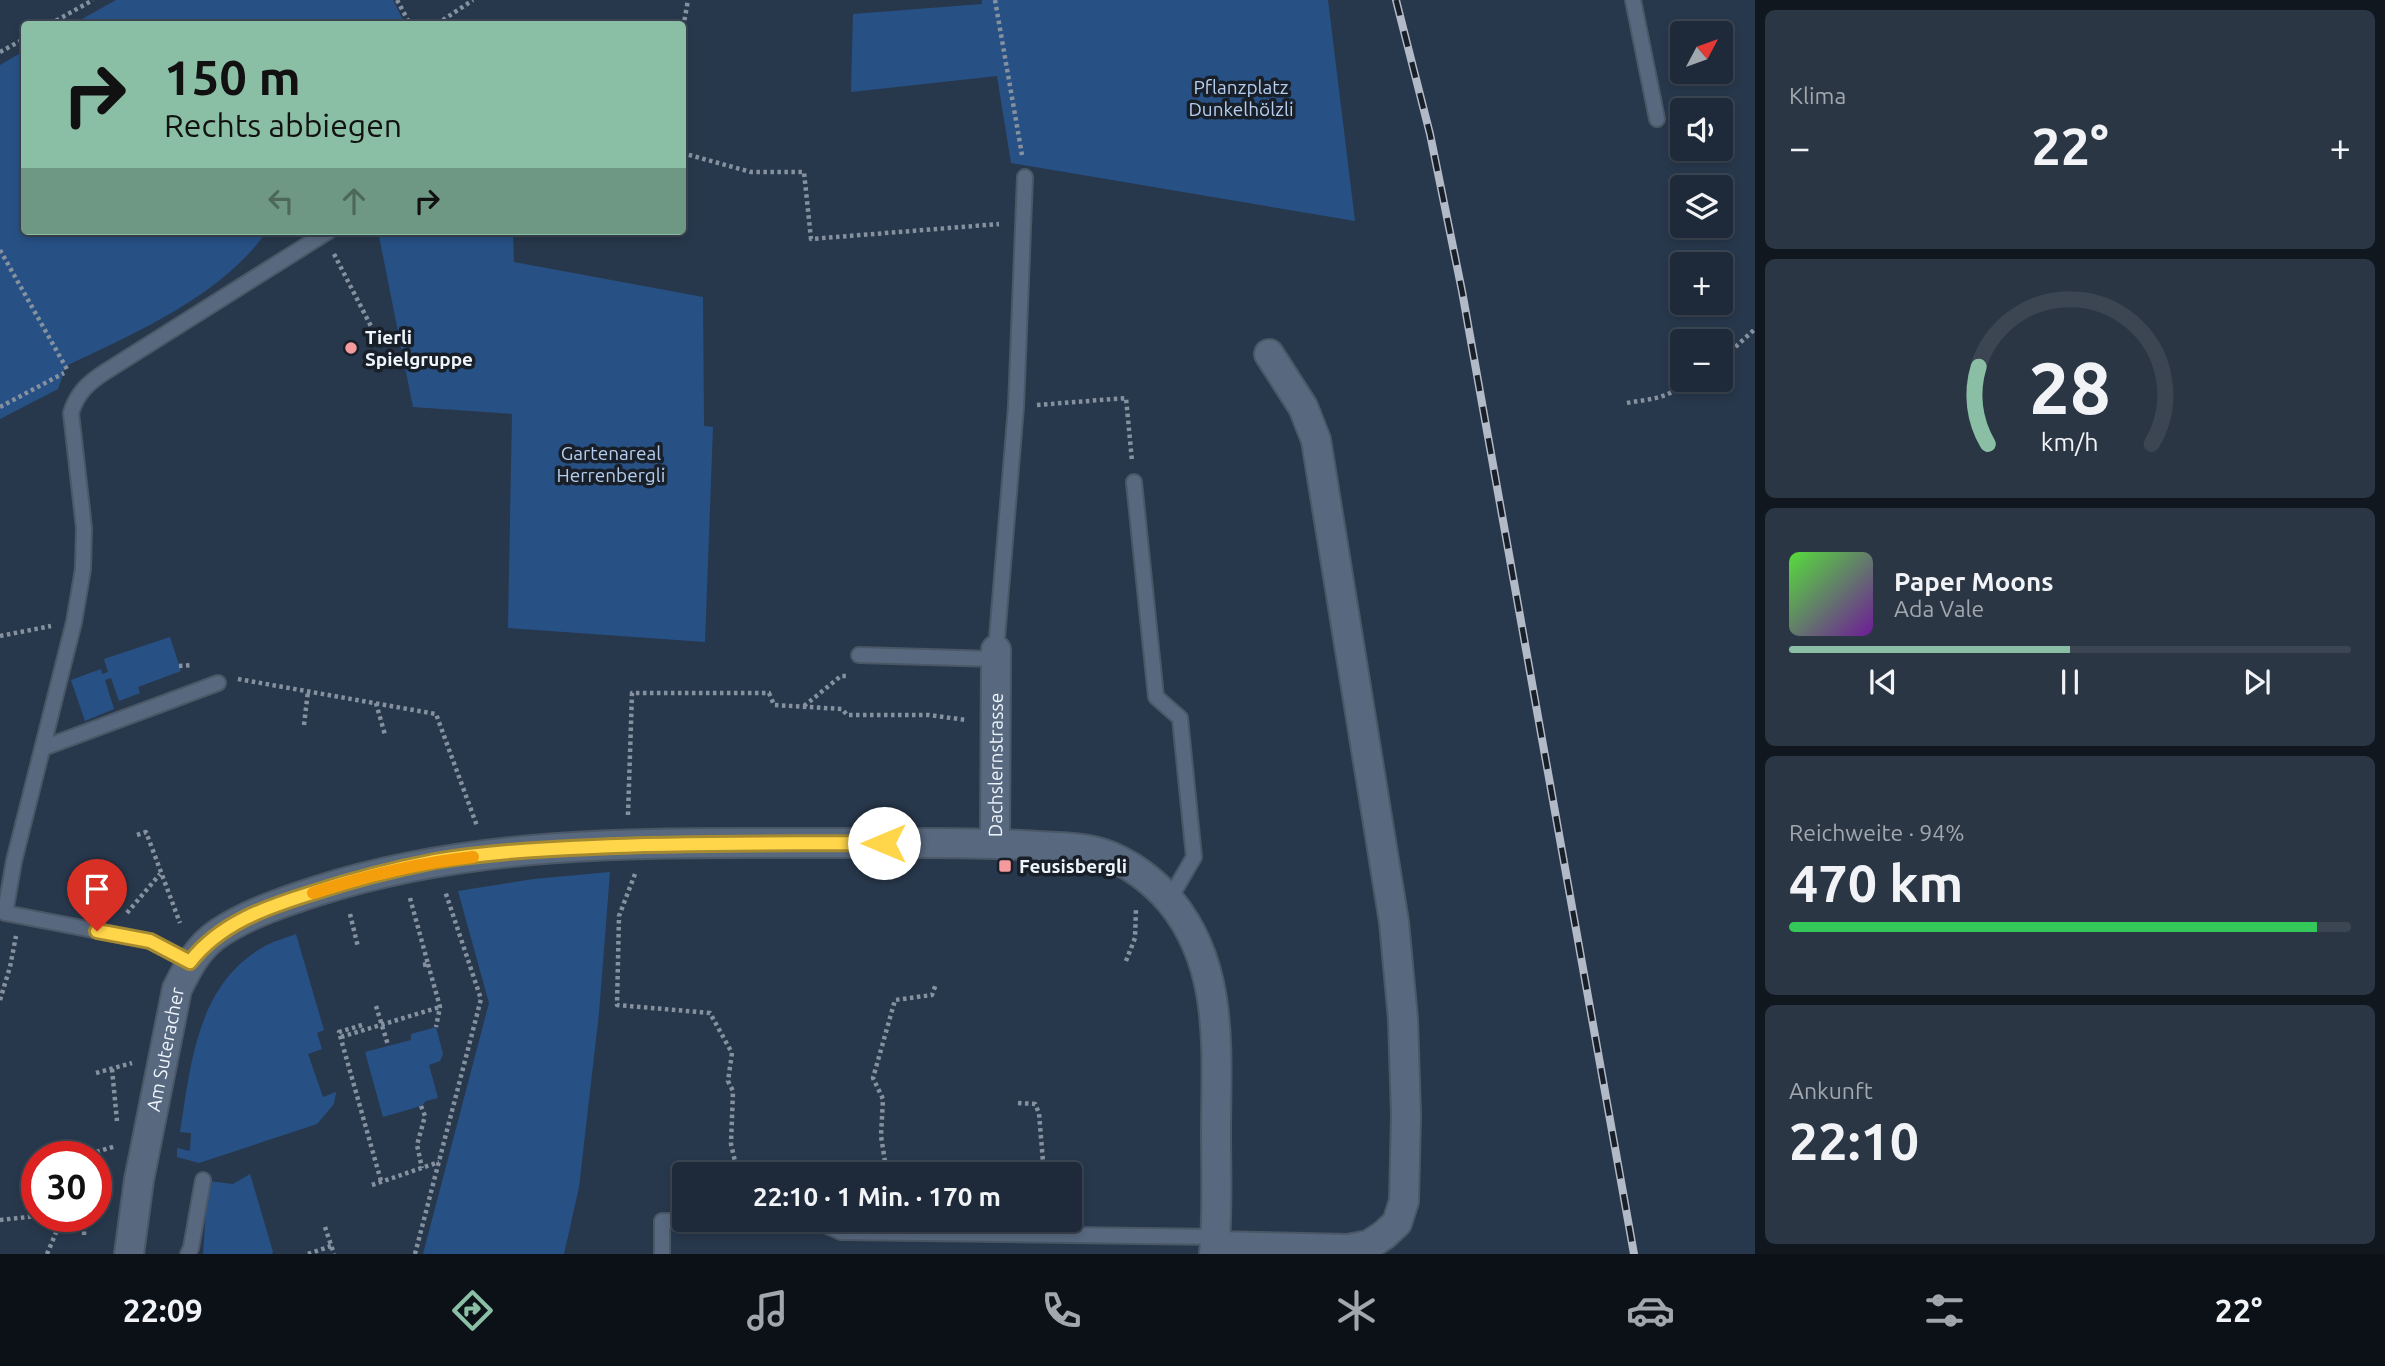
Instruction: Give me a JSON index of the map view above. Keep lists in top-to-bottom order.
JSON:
{
  "streets": {
    "street": ["Dachslernstrasse", "Am Suteracher"]
  },
  "crossings": [
    ["Dachslernstrasse", "Am Suteracher"]
  ],
  "parks": ["Pflanzplatz Dunkelhölzli", "Gartenareal Herrenbergli"],
  "places": {
    "other": ["Tierli Spielgruppe"],
    "transit": ["Feusisbergli"]
  },
  "north": "top right",
  "page": {
    "tile": [
      "Klima",
      ["Reichweite · 94%", "470 km"],
      ["Ankunft", "22:10"]
    ],
    "map_buttons": ["+", "−"],
    "turn": ["150 m", "Rechts abbiegen"],
    "heat": ["−", "22°", "+"],
    "song": ["Paper Moons", "Ada Vale"],
    "limit": "30",
    "trip": "22:10 · 1 Min. · 170 m",
    "tabs": ["22:09", "22°"],
    "gauge": ["28", "km/h"]
  }
}
